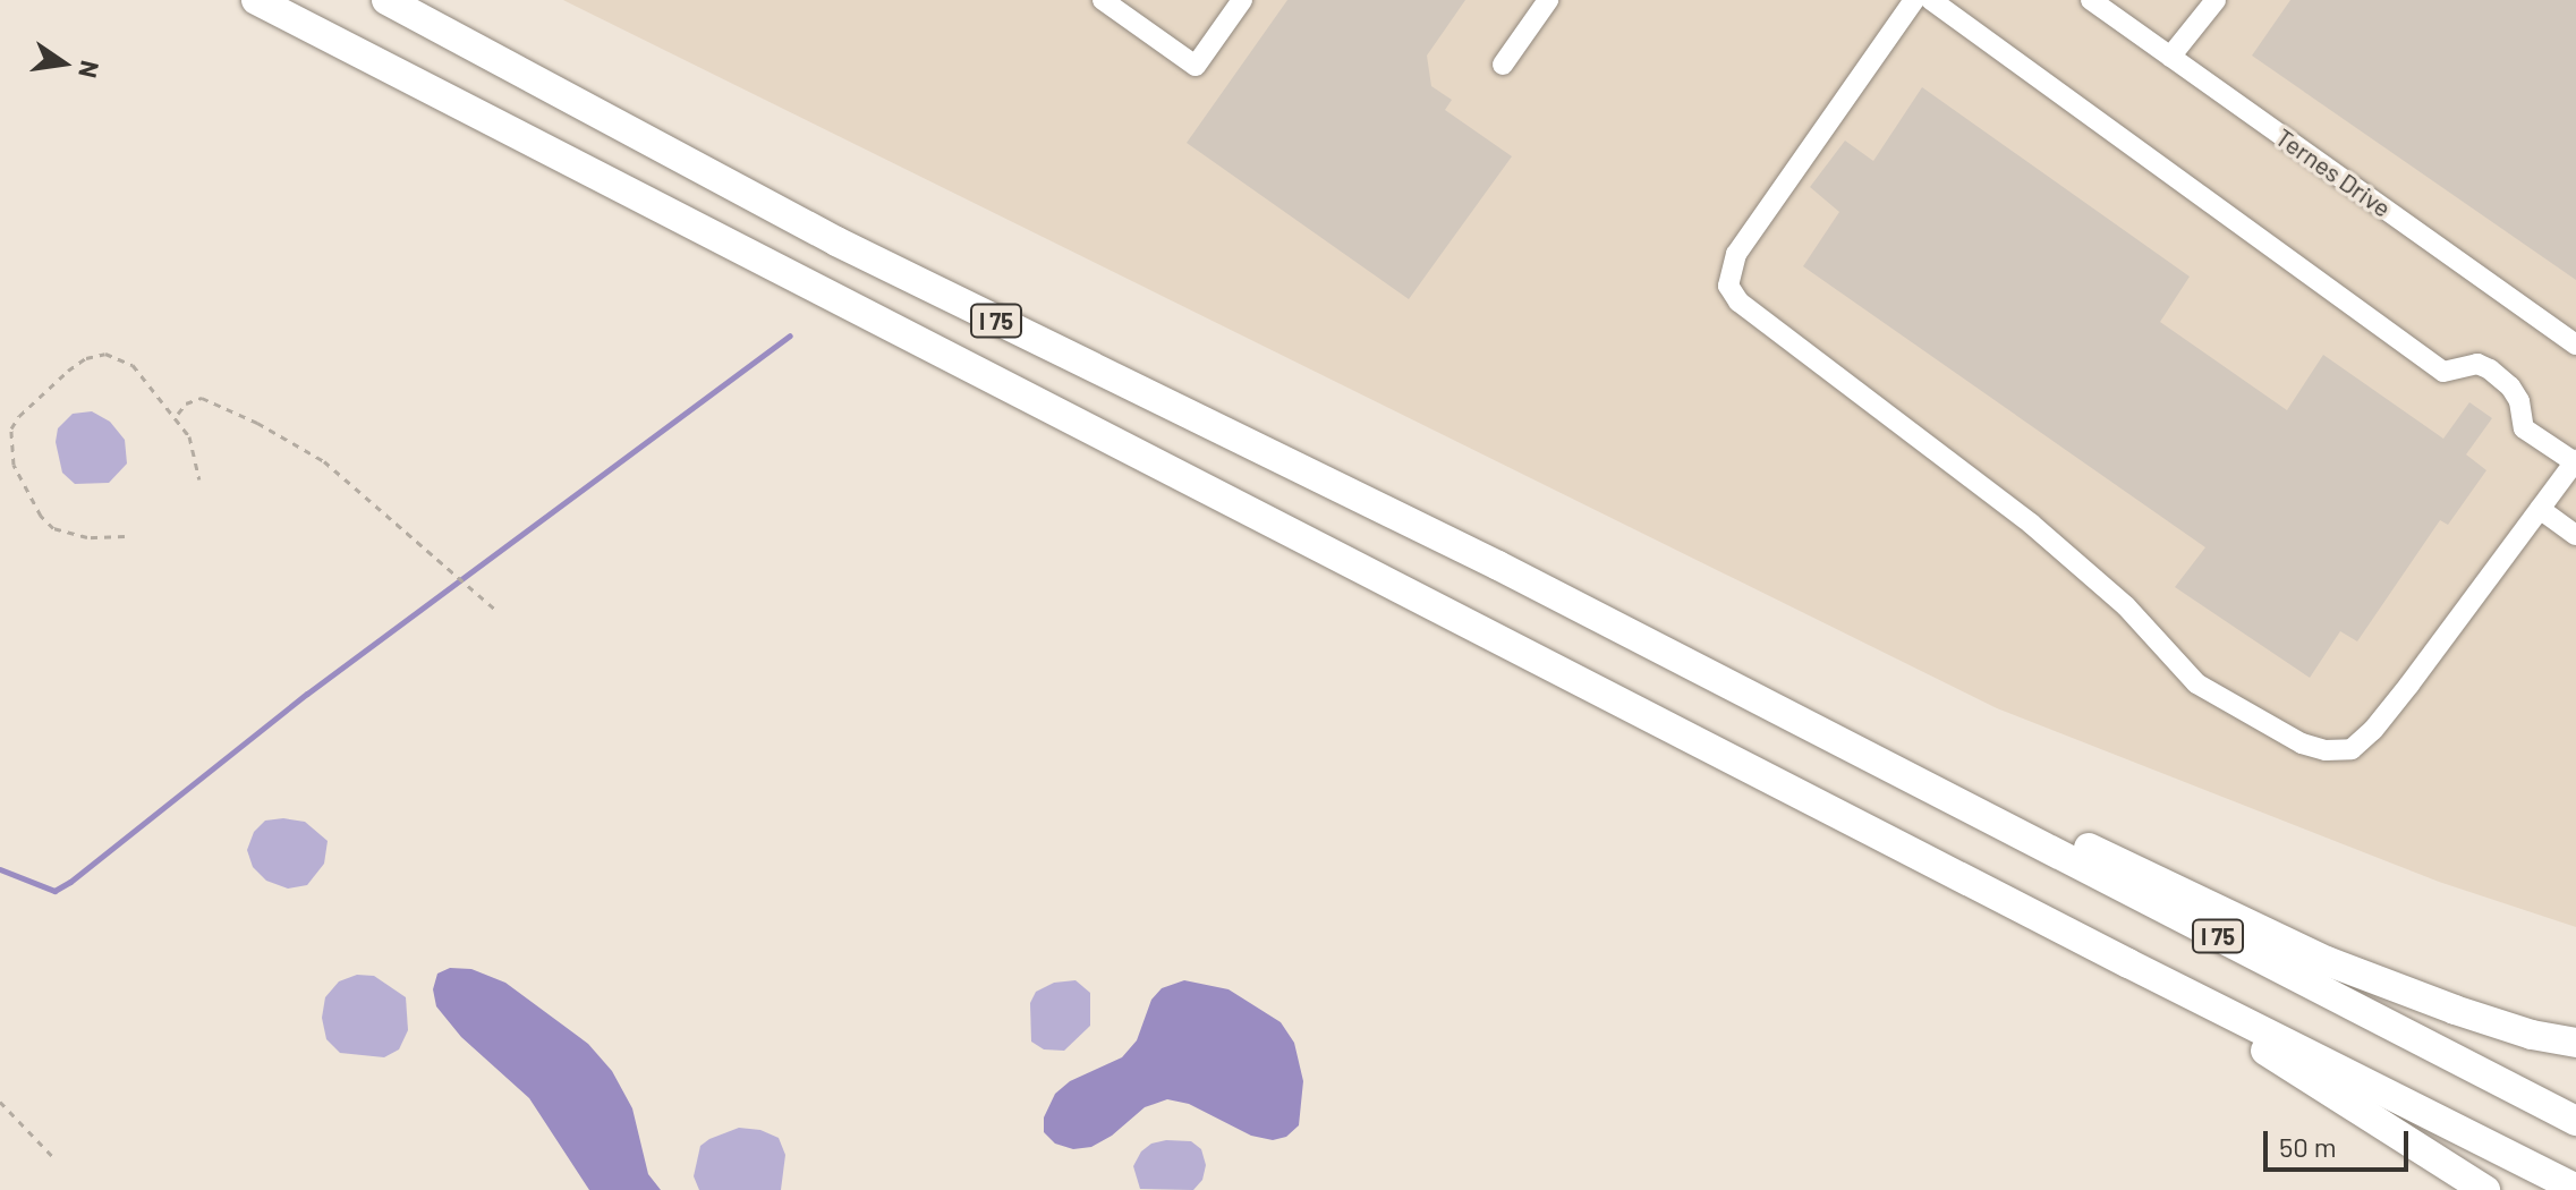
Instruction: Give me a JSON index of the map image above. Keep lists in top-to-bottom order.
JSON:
{
  "streets": {
    "highway": ["I 75"],
    "street": ["Ternes Drive"]
  },
  "scale_bar": "50 m",
  "north": "right"
}
